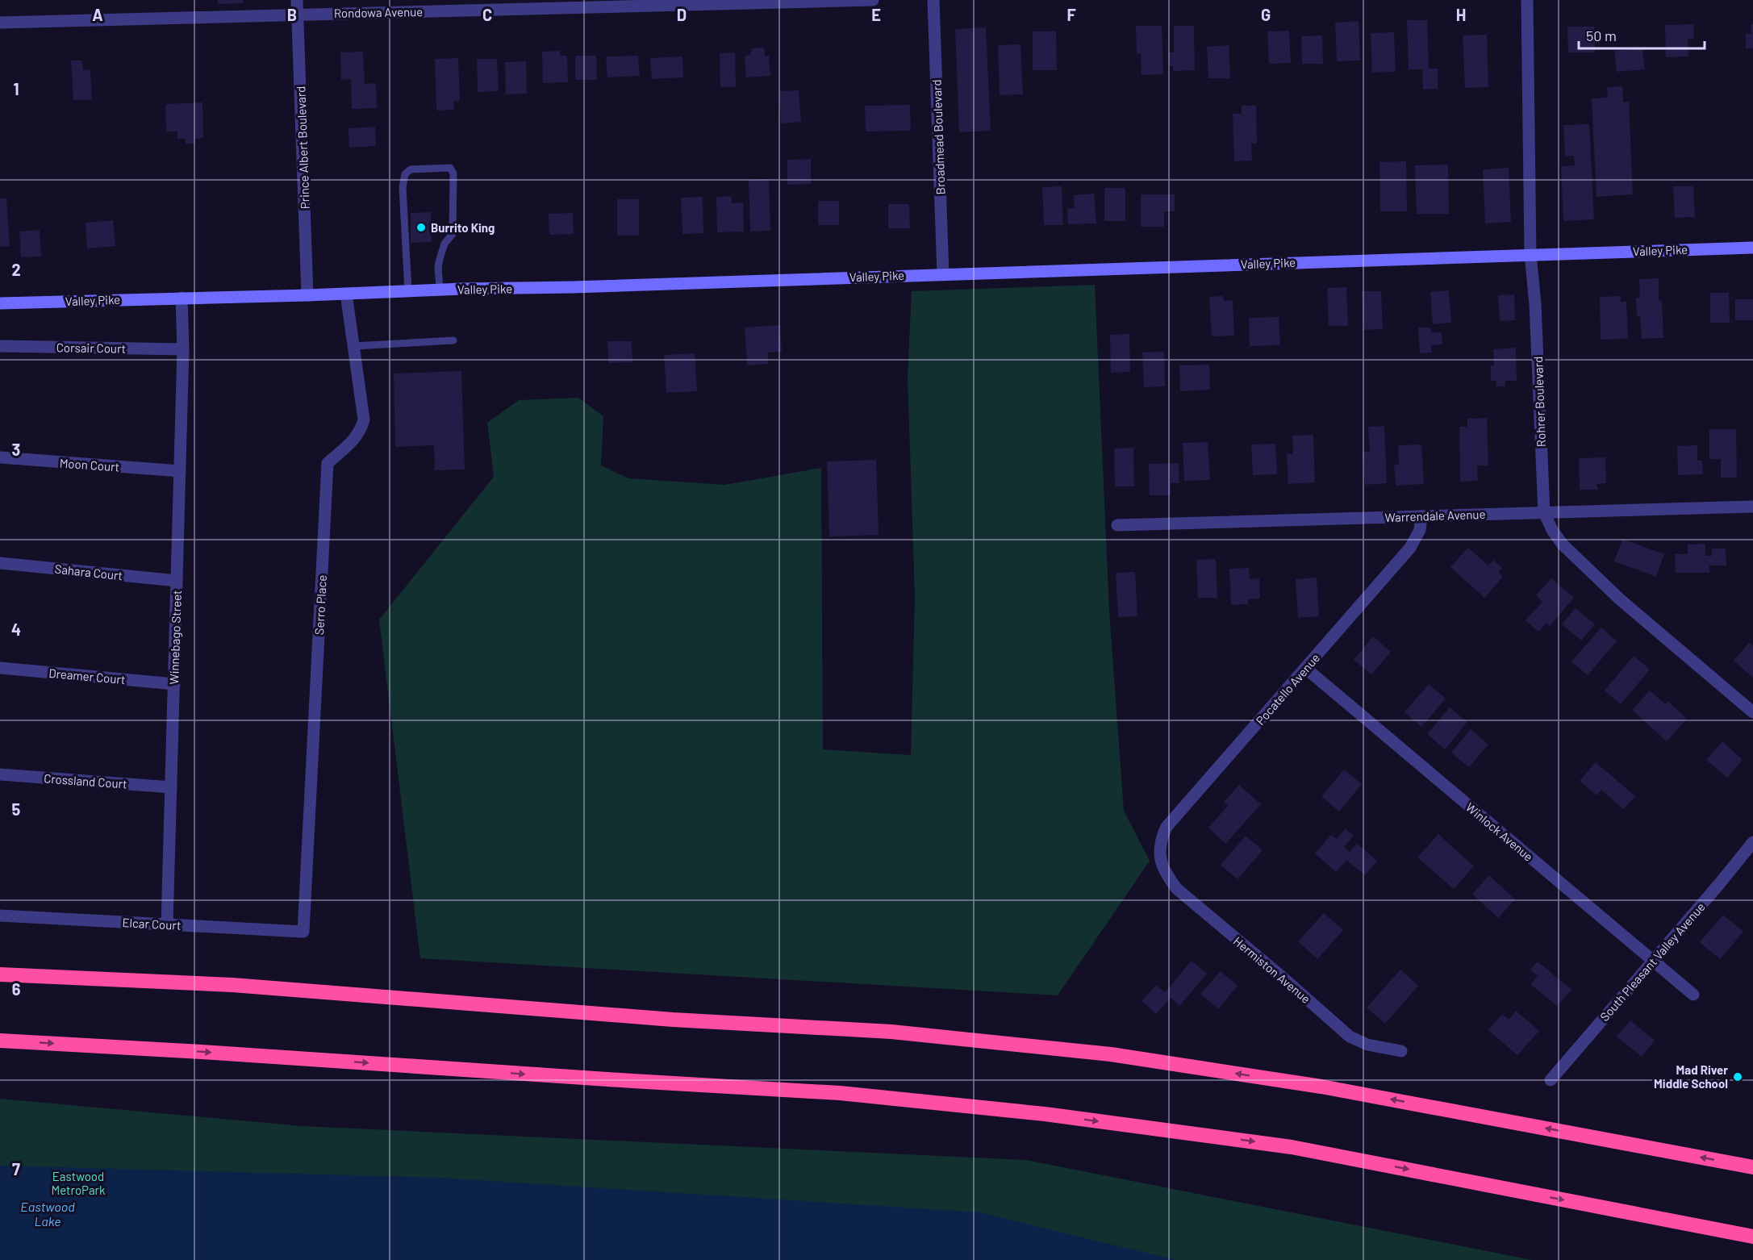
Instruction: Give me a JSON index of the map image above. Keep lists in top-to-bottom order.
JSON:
{
  "streets": {
    "street": [
      "Rondowa Avenue",
      "Broadmead Boulevard",
      "Prince Albert Boulevard",
      "Valley Pike",
      "Corsair Court",
      "Rohrer Boulevard",
      "Moon Court",
      "Warrendale Avenue",
      "Sahara Court",
      "Serro Place",
      "Winnebago Street",
      "Dreamer Court",
      "Pocatello Avenue",
      "Crossland Court",
      "Winlock Avenue",
      "Elcar Court",
      "South Pleasant Valley Avenue",
      "Hermiston Avenue"
    ]
  },
  "crossings": [
    ["Rondowa Avenue", "Prince Albert Boulevard"],
    ["Broadmead Boulevard", "Valley Pike"],
    ["Prince Albert Boulevard", "Valley Pike"],
    ["Valley Pike", "Rohrer Boulevard"],
    ["Valley Pike", "Serro Place"],
    ["Valley Pike", "Winnebago Street"],
    ["Corsair Court", "Winnebago Street"],
    ["Rohrer Boulevard", "Warrendale Avenue"],
    ["Moon Court", "Winnebago Street"],
    ["Warrendale Avenue", "Pocatello Avenue"],
    ["Sahara Court", "Winnebago Street"],
    ["Serro Place", "Elcar Court"],
    ["Winnebago Street", "Dreamer Court"],
    ["Winnebago Street", "Crossland Court"],
    ["Winnebago Street", "Elcar Court"],
    ["Pocatello Avenue", "Winlock Avenue"],
    ["Pocatello Avenue", "Hermiston Avenue"],
    ["Winlock Avenue", "South Pleasant Valley Avenue"]
  ],
  "water": ["Eastwood Lake"],
  "parks": ["Eastwood MetroPark"],
  "places": ["Burrito King", "Mad River Middle School"],
  "scale_bar": "50 m",
  "grid": {
    "columns": [
      "A",
      "B",
      "C",
      "D",
      "E",
      "F",
      "G",
      "H"
    ],
    "rows": [
      "1",
      "2",
      "3",
      "4",
      "5",
      "6",
      "7"
    ]
  }
}
